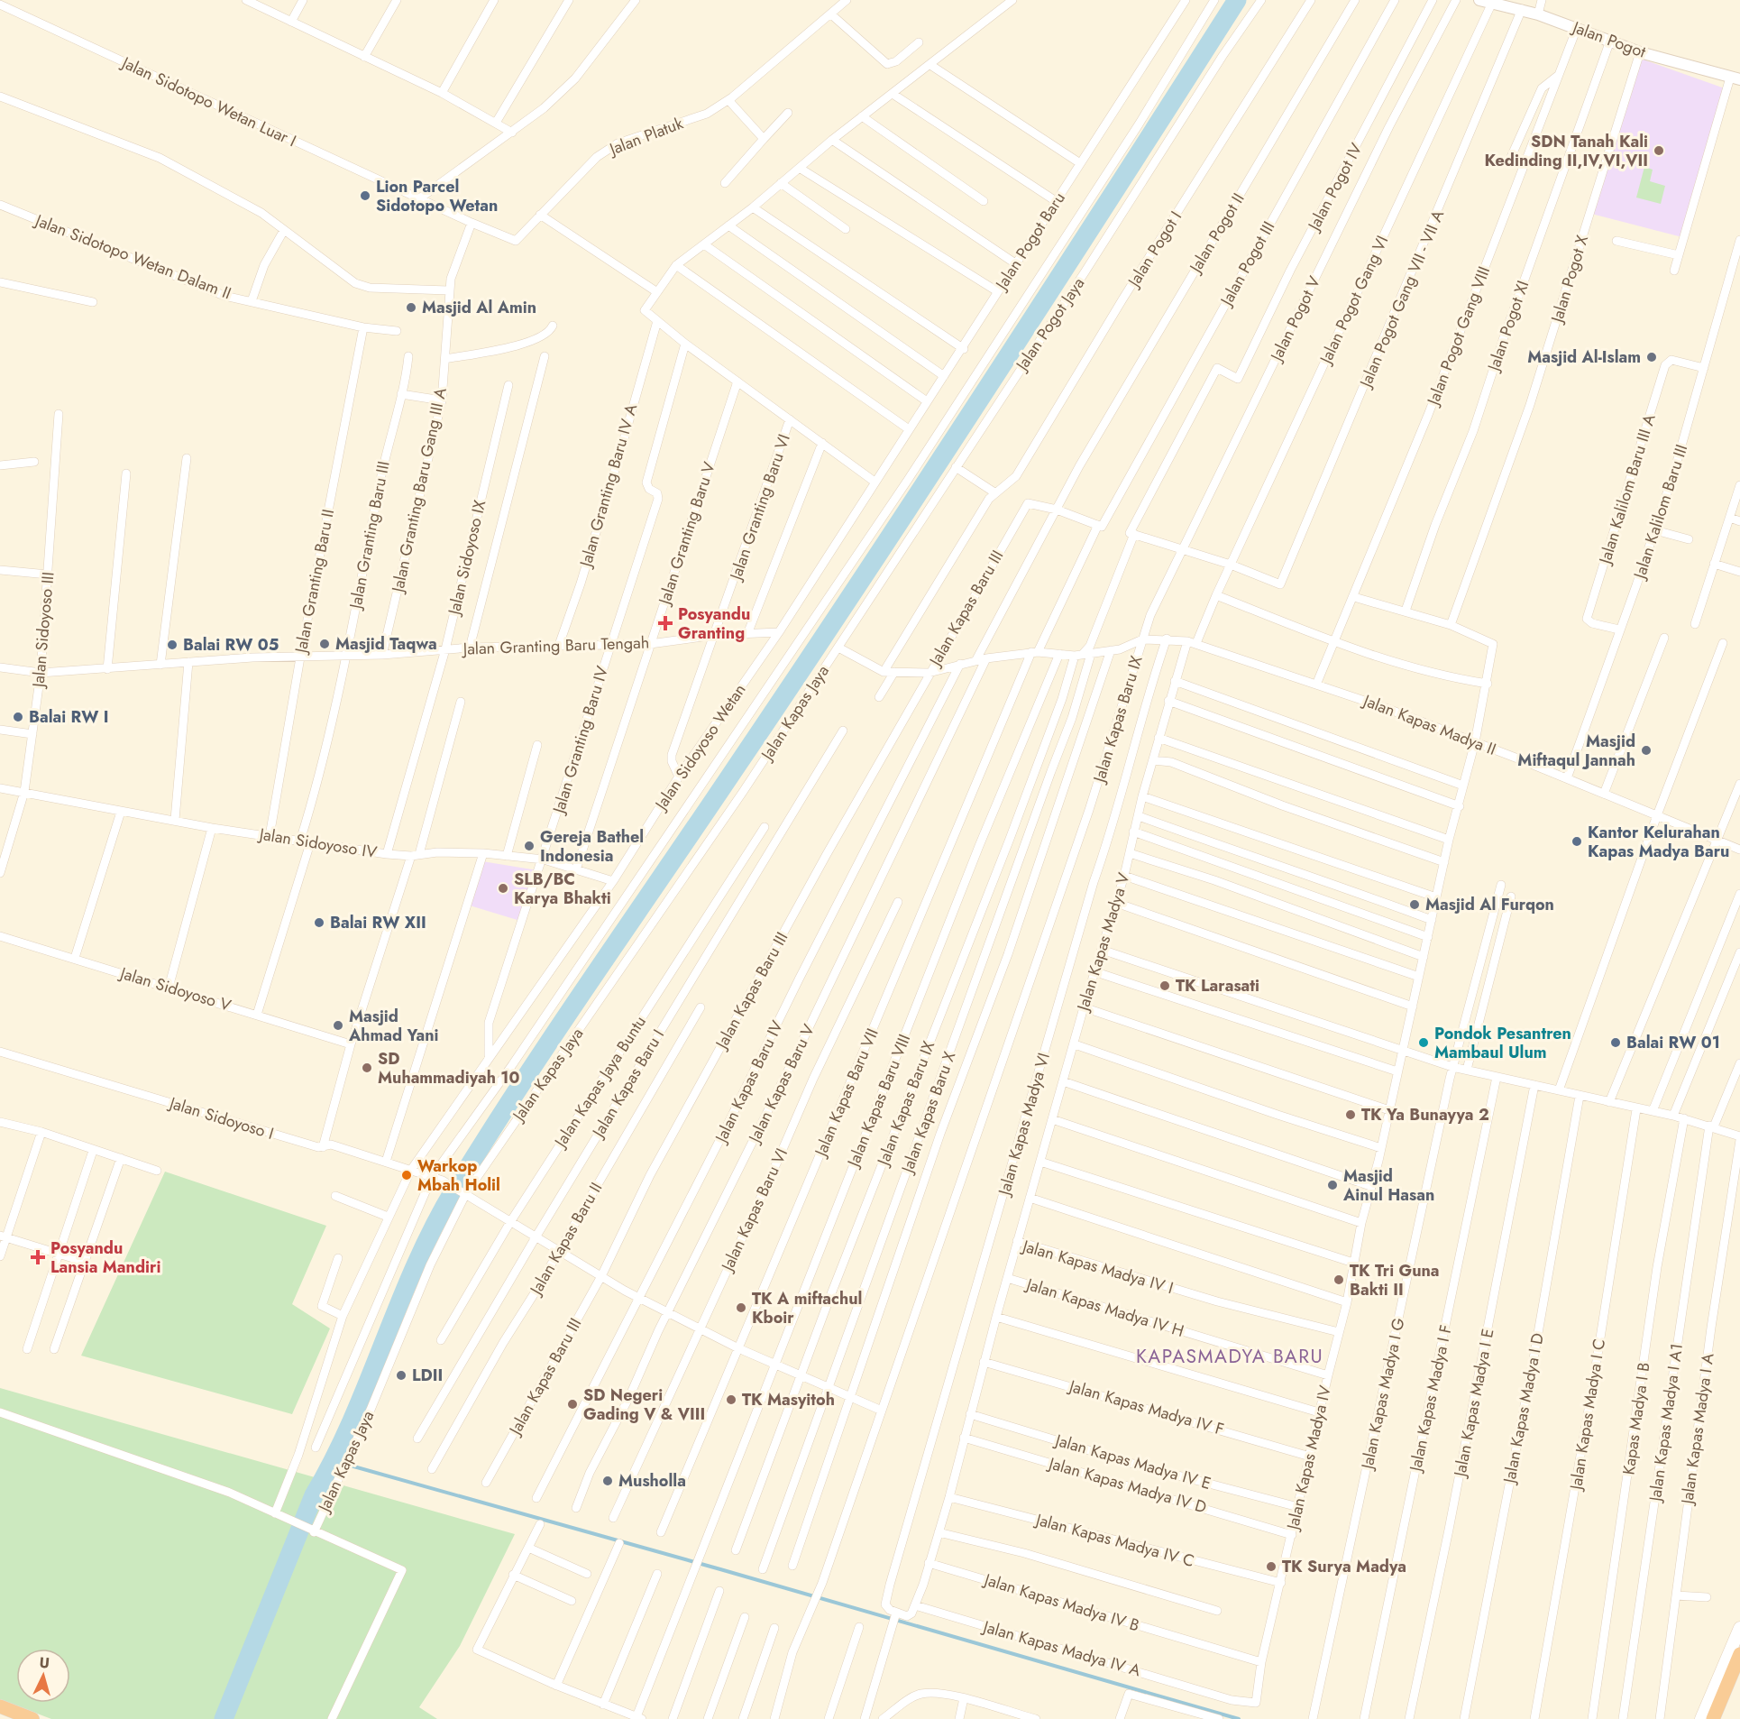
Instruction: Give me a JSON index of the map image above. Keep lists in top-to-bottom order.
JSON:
{
  "streets": {
    "street": [
      "Jalan Pogot",
      "Jalan Sidotopo Wetan Luar I",
      "Jalan Platuk",
      "Jalan Pogot IV",
      "Jalan Pogot II",
      "Jalan Pogot Baru",
      "Jalan Pogot I",
      "Jalan Sidotopo Wetan Dalam II",
      "Jalan Pogot III",
      "Jalan Pogot X",
      "Jalan Pogot Gang VII - VII A",
      "Jalan Pogot Gang VI",
      "Jalan Pogot V",
      "Jalan Pogot Jaya",
      "Jalan Pogot XI",
      "Jalan Pogot Gang VIII",
      "Jalan Granting Baru IV A",
      "Jalan Kalilom Baru III A",
      "Jalan Granting Baru Gang III A",
      "Jalan Granting Baru VI",
      "Jalan Kalilom Baru III",
      "Jalan Granting Baru V",
      "Jalan Granting Baru III",
      "Jalan Sidoyoso IX",
      "Jalan Granting Baru II",
      "Jalan Kapas Baru III",
      "Jalan Sidoyoso III",
      "Jalan Granting Baru Tengah",
      "Jalan Kapas Jaya",
      "Jalan Kapas Baru IX",
      "Jalan Kapas Madya II",
      "Jalan Granting Baru IV",
      "Jalan Sidoyoso Wetan",
      "Jalan Sidoyoso IV",
      "Jalan Kapas Madya V",
      "Jalan Sidoyoso V",
      "Jalan Kapas Jaya Buntu",
      "Jalan Kapas Baru IV",
      "Jalan Kapas Baru I",
      "Jalan Kapas Baru V",
      "Jalan Kapas Baru VII",
      "Jalan Kapas Baru VIII",
      "Jalan Kapas Baru X",
      "Jalan Sidoyoso I",
      "Jalan Kapas Madya VI",
      "Jalan Kapas Baru VI",
      "Jalan Kapas Baru II",
      "Jalan Kapas Madya IV I",
      "Jalan Kapas Madya IV H",
      "Jalan Kapas Madya I G",
      "Jalan Kapas Madya I F",
      "Jalan Kapas Madya I E",
      "Jalan Kapas Madya IV F",
      "Jalan Kapas Madya I D",
      "Jalan Kapas Madya I C",
      "Kapas Madya I B",
      "Jalan Kapas Madya I A1",
      "Jalan Kapas Madya I A",
      "Jalan Kapas Madya IV",
      "Jalan Kapas Madya IV E",
      "Jalan Kapas Madya IV D",
      "Jalan Kapas Madya IV C",
      "Jalan Kapas Madya IV B",
      "Jalan Kapas Madya IV A"
    ]
  },
  "crossings": [
    ["Jalan Pogot", "Jalan Pogot X"],
    ["Jalan Pogot", "Jalan Pogot Gang VII - VII A"],
    ["Jalan Pogot", "Jalan Pogot Gang VI"],
    ["Jalan Pogot", "Jalan Pogot XI"],
    ["Jalan Pogot", "Jalan Pogot Gang VIII"],
    ["Jalan Sidotopo Wetan Luar I", "Jalan Platuk"],
    ["Jalan Platuk", "Jalan Granting Baru Gang III A"],
    ["Jalan Pogot II", "Jalan Kapas Baru III"],
    ["Jalan Pogot II", "Jalan Kapas Madya II"],
    ["Jalan Pogot Baru", "Jalan Sidoyoso Wetan"],
    ["Jalan Sidotopo Wetan Dalam II", "Jalan Granting Baru II"],
    ["Jalan Pogot III", "Jalan Kapas Madya II"],
    ["Jalan Pogot III", "Jalan Kapas Baru VII"],
    ["Jalan Pogot X", "Jalan Kapas Madya IV"],
    ["Jalan Pogot Gang VII - VII A", "Jalan Pogot Gang VI"],
    ["Jalan Pogot Gang VI", "Jalan Kapas Madya II"],
    ["Jalan Pogot Gang VI", "Jalan Kapas Madya V"],
    ["Jalan Pogot V", "Jalan Kapas Baru IX"],
    ["Jalan Pogot V", "Jalan Kapas Madya II"],
    ["Jalan Pogot Jaya", "Jalan Kapas Jaya"],
    ["Jalan Pogot Gang VIII", "Jalan Kapas Madya II"],
    ["Jalan Granting Baru IV A", "Jalan Granting Baru Tengah"],
    ["Jalan Kalilom Baru III A", "Jalan Kalilom Baru III"],
    ["Jalan Granting Baru Gang III A", "Jalan Granting Baru Tengah"],
    ["Jalan Granting Baru VI", "Jalan Granting Baru Tengah"],
    ["Jalan Granting Baru VI", "Jalan Sidoyoso Wetan"],
    ["Jalan Kalilom Baru III", "Jalan Kapas Madya II"],
    ["Jalan Granting Baru V", "Jalan Granting Baru Tengah"],
    ["Jalan Granting Baru V", "Jalan Sidoyoso IV"],
    ["Jalan Granting Baru III", "Jalan Granting Baru Tengah"],
    ["Jalan Granting Baru III", "Jalan Sidoyoso IV"],
    ["Jalan Sidoyoso IX", "Jalan Granting Baru Tengah"],
    ["Jalan Sidoyoso IX", "Jalan Sidoyoso IV"],
    ["Jalan Granting Baru II", "Jalan Granting Baru Tengah"],
    ["Jalan Granting Baru II", "Jalan Sidoyoso IV"],
    ["Jalan Kapas Baru III", "Jalan Kapas Madya II"],
    ["Jalan Kapas Baru III", "Jalan Sidoyoso I"],
    ["Jalan Sidoyoso III", "Jalan Granting Baru Tengah"],
    ["Jalan Sidoyoso III", "Jalan Sidoyoso IV"],
    ["Jalan Granting Baru Tengah", "Jalan Granting Baru IV"],
    ["Jalan Granting Baru Tengah", "Jalan Sidoyoso Wetan"],
    ["Jalan Kapas Jaya", "Jalan Sidoyoso I"],
    ["Jalan Kapas Baru IX", "Jalan Kapas Madya II"],
    ["Jalan Kapas Baru IX", "Jalan Kapas Baru X"],
    ["Jalan Kapas Baru IX", "Jalan Sidoyoso I"],
    ["Jalan Kapas Madya II", "Jalan Kapas Madya V"],
    ["Jalan Kapas Madya II", "Jalan Kapas Baru IV"],
    ["Jalan Kapas Madya II", "Jalan Kapas Baru V"],
    ["Jalan Kapas Madya II", "Jalan Kapas Baru VII"],
    ["Jalan Kapas Madya II", "Jalan Kapas Baru VIII"],
    ["Jalan Kapas Madya II", "Jalan Kapas Baru X"],
    ["Jalan Kapas Madya II", "Jalan Kapas Madya VI"],
    ["Jalan Kapas Madya II", "Jalan Kapas Madya IV"],
    ["Jalan Granting Baru IV", "Jalan Sidoyoso Wetan"],
    ["Jalan Granting Baru IV", "Jalan Sidoyoso IV"],
    ["Jalan Sidoyoso Wetan", "Jalan Sidoyoso IV"],
    ["Jalan Sidoyoso Wetan", "Jalan Sidoyoso I"],
    ["Jalan Kapas Madya V", "Jalan Kapas Madya IV I"],
    ["Jalan Kapas Jaya Buntu", "Jalan Sidoyoso I"],
    ["Jalan Kapas Baru IV", "Jalan Sidoyoso I"],
    ["Jalan Kapas Baru I", "Jalan Sidoyoso I"],
    ["Jalan Kapas Baru V", "Jalan Sidoyoso I"],
    ["Jalan Kapas Baru VII", "Jalan Sidoyoso I"],
    ["Jalan Kapas Baru VIII", "Jalan Sidoyoso I"],
    ["Jalan Kapas Baru X", "Jalan Sidoyoso I"],
    ["Jalan Sidoyoso I", "Jalan Kapas Baru VI"],
    ["Jalan Sidoyoso I", "Jalan Kapas Baru II"],
    ["Jalan Kapas Madya IV I", "Jalan Kapas Madya IV H"],
    ["Jalan Kapas Madya IV I", "Jalan Kapas Madya IV F"],
    ["Jalan Kapas Madya IV I", "Jalan Kapas Madya IV"],
    ["Jalan Kapas Madya IV I", "Jalan Kapas Madya IV E"],
    ["Jalan Kapas Madya IV I", "Jalan Kapas Madya IV D"],
    ["Jalan Kapas Madya IV I", "Jalan Kapas Madya IV C"],
    ["Jalan Kapas Madya IV H", "Jalan Kapas Madya IV"],
    ["Jalan Kapas Madya IV F", "Jalan Kapas Madya IV"],
    ["Jalan Kapas Madya IV", "Jalan Kapas Madya IV E"],
    ["Jalan Kapas Madya IV", "Jalan Kapas Madya IV D"],
    ["Jalan Kapas Madya IV", "Jalan Kapas Madya IV C"],
    ["Jalan Kapas Madya IV", "Jalan Kapas Madya IV B"],
    ["Jalan Kapas Madya IV", "Jalan Kapas Madya IV A"]
  ],
  "districts": ["KAPASMADYA BARU"],
  "places": {
    "other": [
      "SDN Tanah Kali Kedinding II,IV,VI,VII",
      "Lion Parcel Sidotopo Wetan",
      "Masjid Al Amin",
      "Masjid Al-Islam",
      "Masjid Taqwa",
      "Balai RW 05",
      "Balai RW I",
      "Masjid Miftaqul Jannah",
      "Kantor Kelurahan Kapas Madya Baru",
      "Gereja Bathel Indonesia",
      "SLB/BC Karya Bhakti",
      "Masjid Al Furqon",
      "Balai RW XII",
      "TK Larasati",
      "Masjid Ahmad Yani",
      "Pondok Pesantren Mambaul Ulum",
      "Balai RW 01",
      "SD Muhammadiyah 10",
      "TK Ya Bunayya 2",
      "Warkop Mbah Holil",
      "Masjid Ainul Hasan",
      "TK Tri Guna Bakti II",
      "TK A miftachul Kboir",
      "LDII",
      "TK Masyitoh",
      "SD Negeri Gading V & VIII",
      "Musholla",
      "TK Surya Madya"
    ],
    "health": ["Posyandu Granting", "Posyandu Lansia Mandiri"]
  },
  "north": "top"
}
